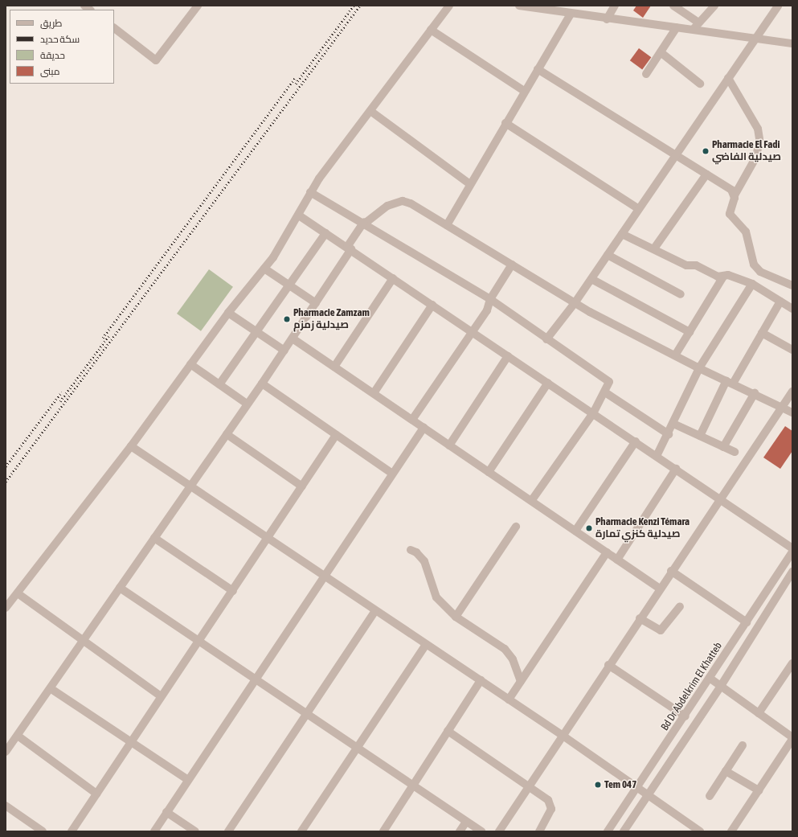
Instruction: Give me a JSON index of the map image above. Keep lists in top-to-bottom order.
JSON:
{
  "streets": {
    "street": ["Bd Dr Abdelkrim El Khatteb"]
  },
  "places": [
    "Pharmacie El Fadi صيدلية الفاضي",
    "Pharmacie Zamzam صيدلية زمزم",
    "Pharmacie Kenzi Témara صيدلية كنزي تمارة",
    "Tem 047"
  ],
  "legend": [
    "طريق",
    "سكة حديد",
    "حديقة",
    "مبنى"
  ]
}
